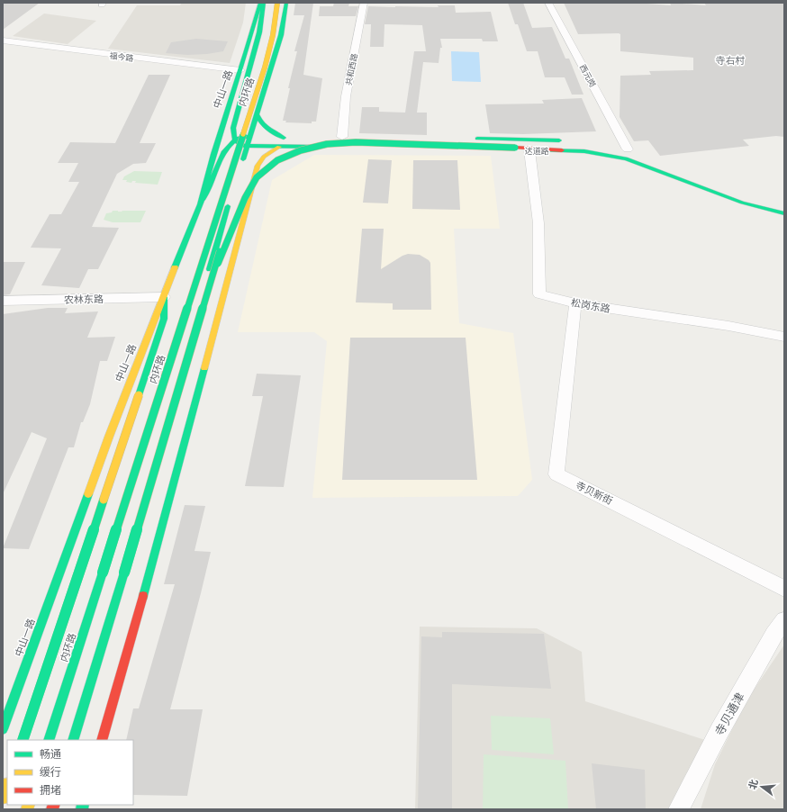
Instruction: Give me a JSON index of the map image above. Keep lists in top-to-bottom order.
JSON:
{
  "streets": {
    "main road": ["中山一路", "内环路", "达道路"],
    "street": [
      "福今路",
      "共和西路",
      "西元岗",
      "农林东路",
      "松岗东路",
      "寺贝新街",
      "寺贝通津"
    ]
  },
  "crossings": [
    ["福今路", "中山一路"],
    ["共和西路", "达道路"],
    ["中山一路", "农林东路"],
    ["达道路", "松岗东路"],
    ["松岗东路", "寺贝新街"]
  ],
  "districts": ["寺右村"],
  "legend": ["畅通", "缓行", "拥堵"],
  "north": "left"
}
